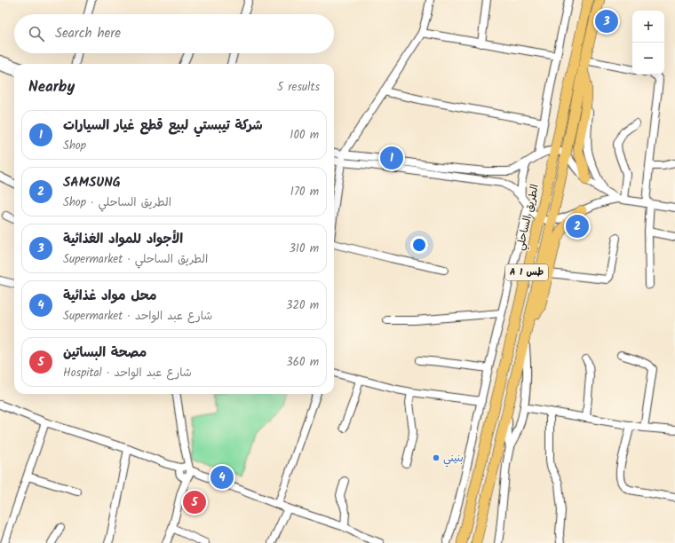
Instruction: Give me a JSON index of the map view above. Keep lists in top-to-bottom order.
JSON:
{
  "streets": {
    "highway": ["الطريق الساحلي", "A 1 طس"]
  },
  "places": ["بنيني"],
  "page": {
    "pins": [
      "3",
      "1",
      "2",
      "4",
      "5"
    ],
    "map_buttons": ["+", "−"],
    "search": "Search here",
    "heading": ["Nearby", "5 results"],
    "list": [
      {
        "mark": "1",
        "name": "شركة تيبستي لبيع قطع غيار السيارات",
        "note": "Shop",
        "value": "100 m"
      },
      {
        "mark": "2",
        "name": "SAMSUNG",
        "note": "Shop · الطريق الساحلي",
        "value": "170 m"
      },
      {
        "mark": "3",
        "name": "الأجواد للمواد الغذائية",
        "note": "Supermarket · الطريق الساحلي",
        "value": "310 m"
      },
      {
        "mark": "4",
        "name": "محل مواد غذائية",
        "note": "Supermarket · شارع عبد الواحد",
        "value": "320 m"
      },
      {
        "mark": "5",
        "name": "مصحة البساتين",
        "note": "Hospital · شارع عبد الواحد",
        "value": "360 m"
      }
    ]
  }
}
